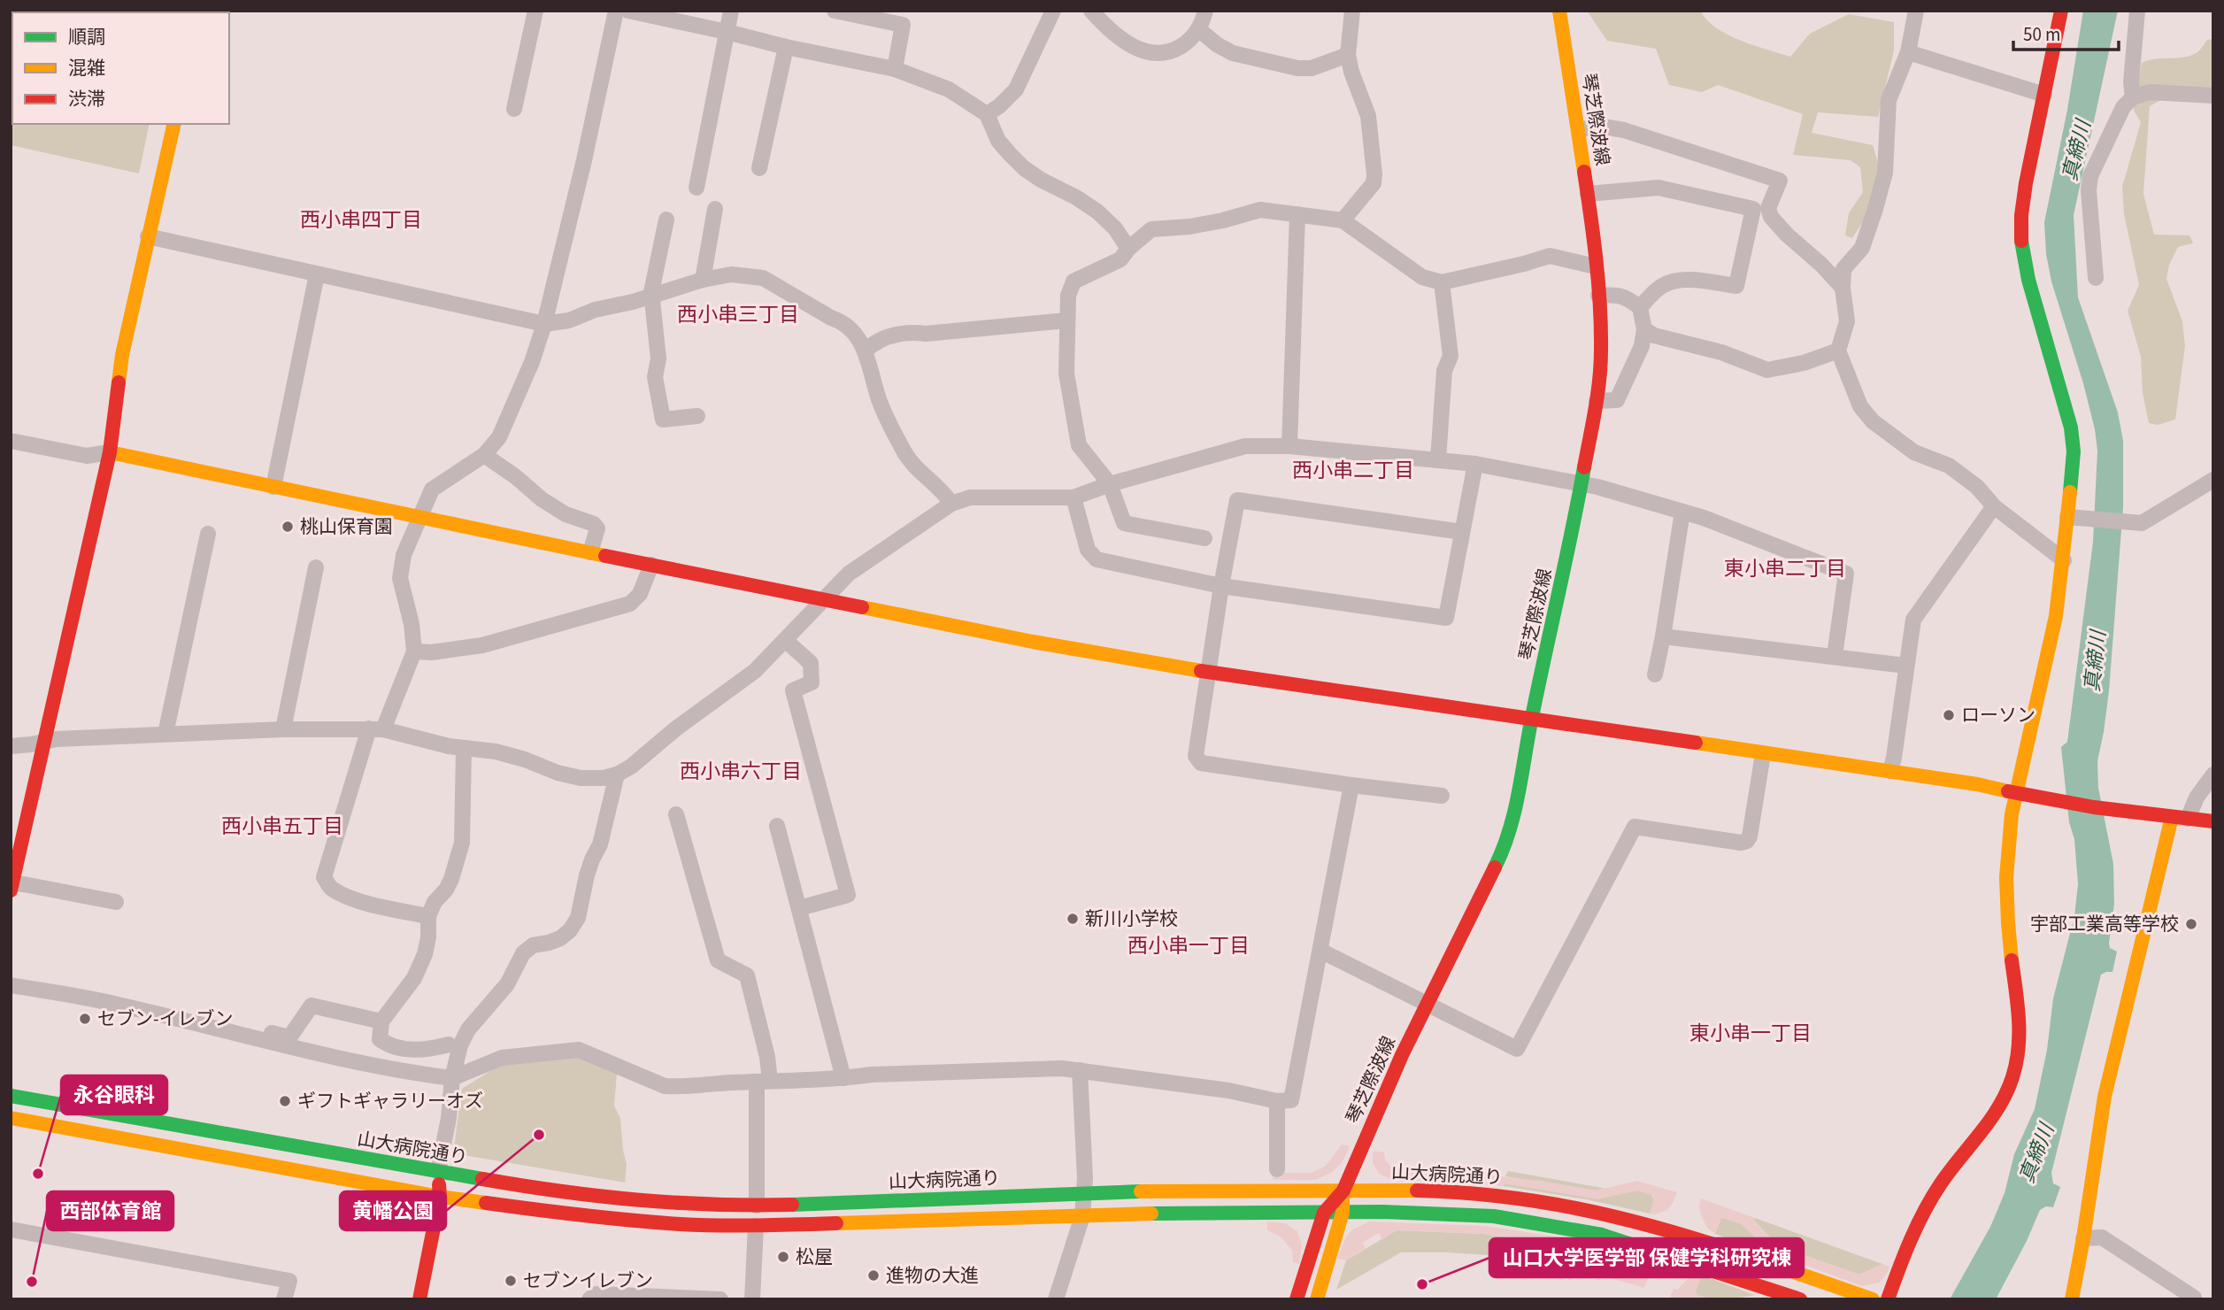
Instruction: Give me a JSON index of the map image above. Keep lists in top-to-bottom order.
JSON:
{
  "streets": {
    "street": ["琴芝際波線", "山大病院通り"]
  },
  "crossings": [
    ["琴芝際波線", "山大病院通り"]
  ],
  "districts": [
    "西小串四丁目",
    "西小串三丁目",
    "西小串二丁目",
    "東小串二丁目",
    "西小串六丁目",
    "西小串五丁目",
    "西小串一丁目",
    "東小串一丁目"
  ],
  "water": ["真締川"],
  "places": [
    "桃山保育園",
    "ローソン",
    "新川小学校",
    "宇部工業高等学校",
    "セブン-イレブン",
    "ギフトギャラリーオズ",
    "黄幡公園",
    "永谷眼科",
    "松屋",
    "進物の大進",
    "セブンイレブン",
    "西部体育館",
    "山口大学医学部 保健学科研究棟"
  ],
  "legend": ["順調", "混雑", "渋滞"],
  "scale_bar": "50 m"
}
